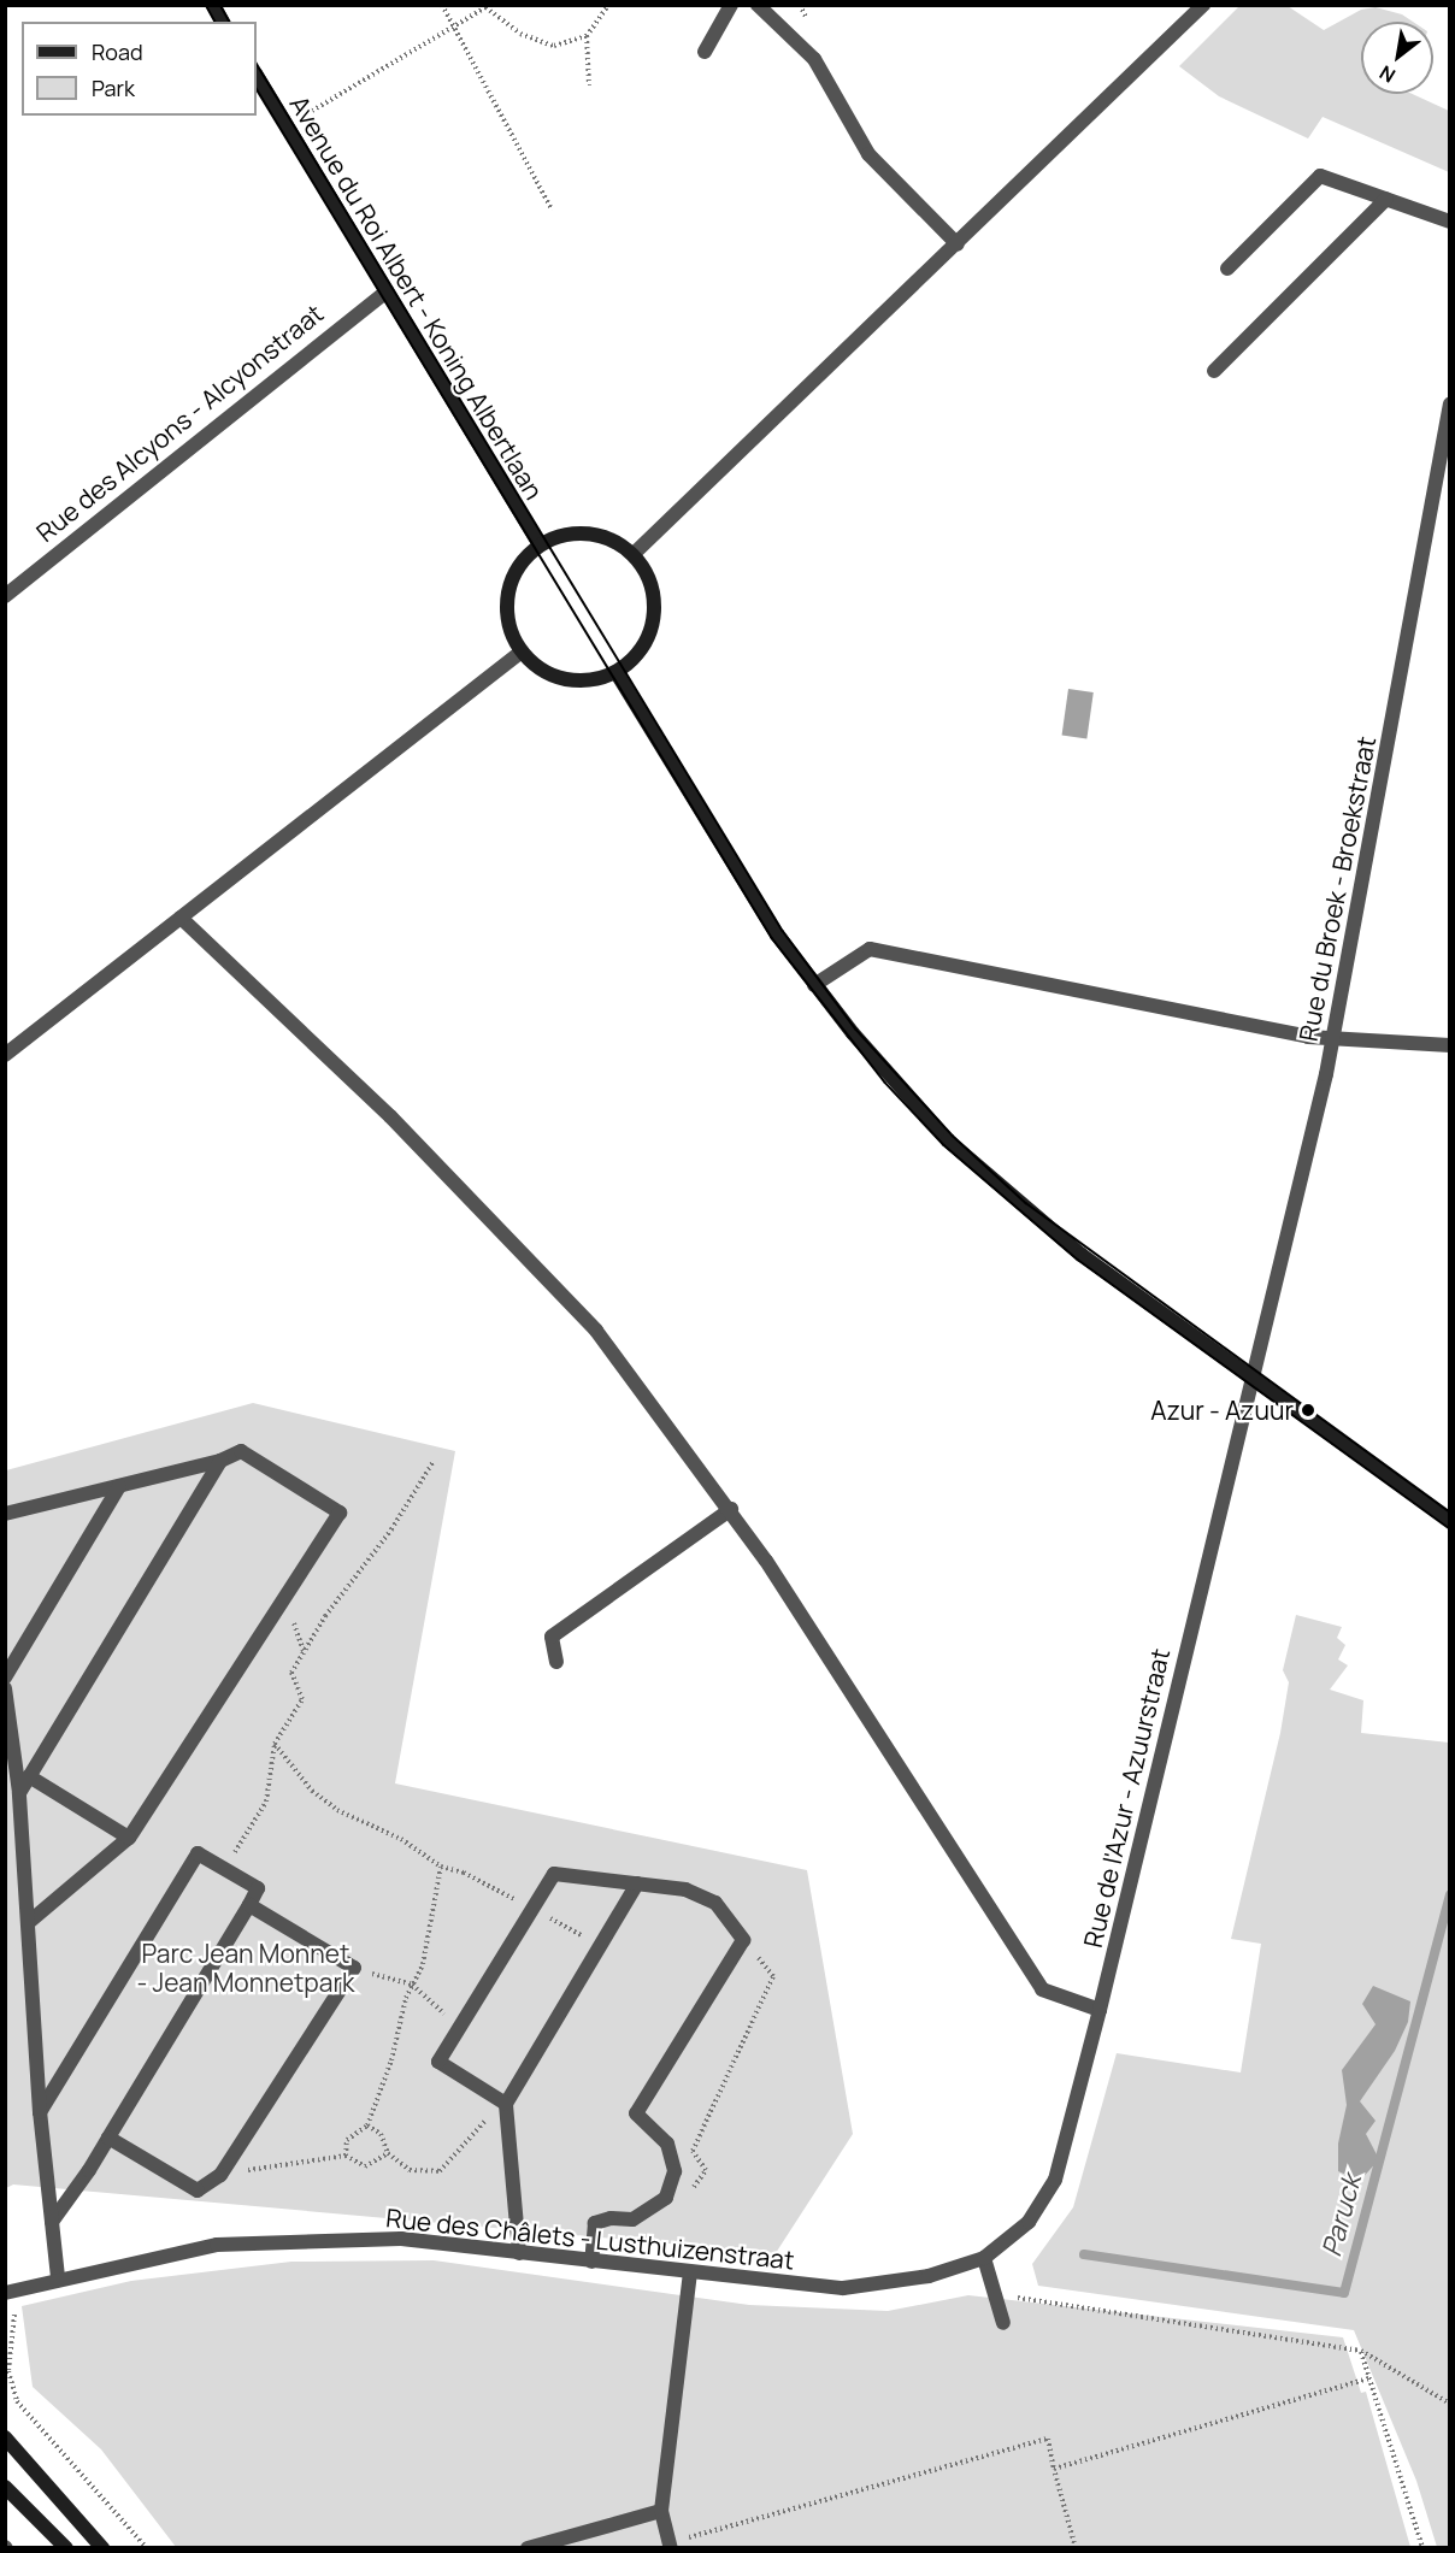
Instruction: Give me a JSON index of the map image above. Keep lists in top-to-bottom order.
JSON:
{
  "streets": {
    "street": [
      "Avenue du Roi Albert - Koning Albertlaan",
      "Rue des Alcyons - Alcyonstraat",
      "Rue du Broek - Broekstraat",
      "Rue de l'Azur - Azuurstraat",
      "Rue des Châlets - Lusthuizenstraat"
    ]
  },
  "crossings": [
    ["Avenue du Roi Albert - Koning Albertlaan", "Rue des Alcyons - Alcyonstraat"],
    ["Rue du Broek - Broekstraat", "Rue de l'Azur - Azuurstraat"],
    ["Rue de l'Azur - Azuurstraat", "Rue des Châlets - Lusthuizenstraat"]
  ],
  "water": ["Paruck"],
  "parks": ["Parc Jean Monnet - Jean Monnetpark"],
  "places": ["Azur - Azuur"],
  "legend": ["Road", "Park"],
  "north": "bottom left"
}
